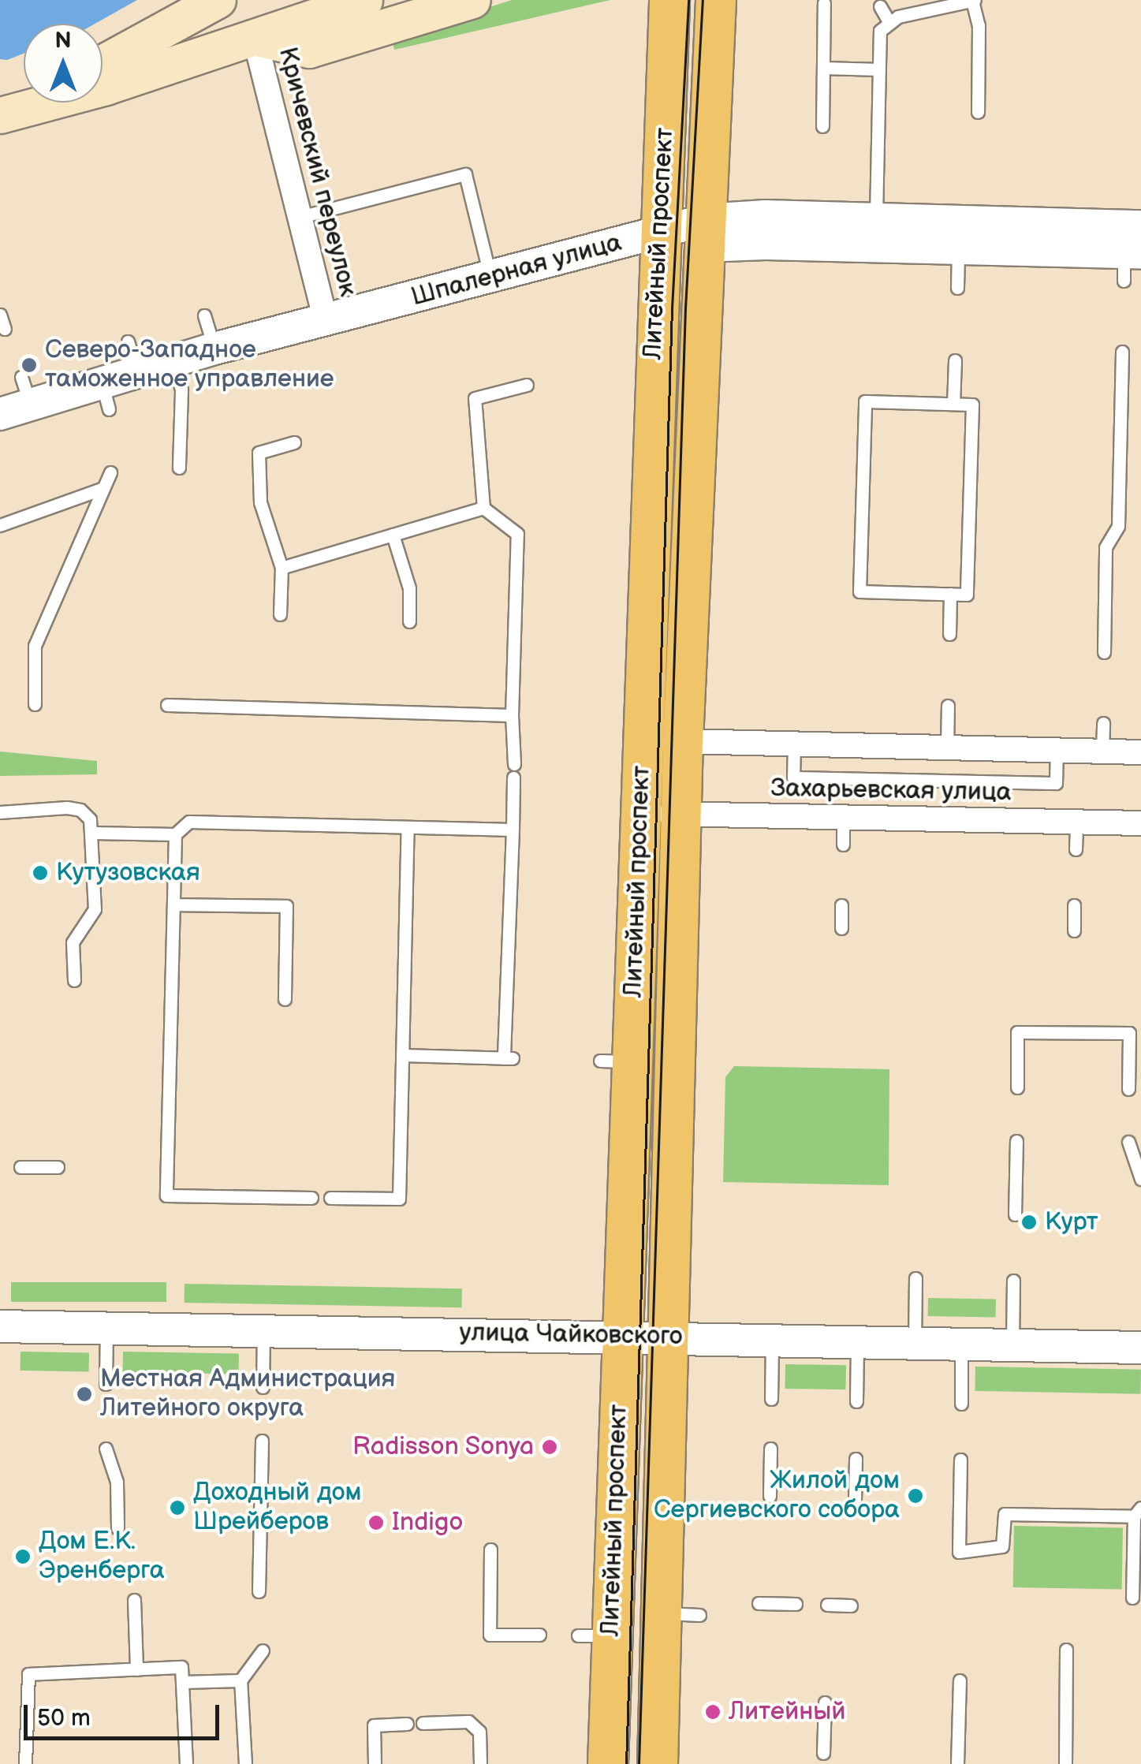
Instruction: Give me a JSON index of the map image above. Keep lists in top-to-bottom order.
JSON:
{
  "streets": {
    "main road": ["Литейный проспект"],
    "street": [
      "Кричевский переулок",
      "Шпалерная улица",
      "Захарьевская улица",
      "улица Чайковского"
    ]
  },
  "crossings": [
    ["Кричевский переулок", "Шпалерная улица"],
    ["Литейный проспект", "Шпалерная улица"],
    ["Литейный проспект", "Захарьевская улица"],
    ["Литейный проспект", "улица Чайковского"]
  ],
  "places": [
    "Северо-Западное таможенное управление",
    "Кутузовская",
    "Курт",
    "Местная Администрация Литейного округа",
    "Radisson Sonya",
    "Жилой дом Сергиевского собора",
    "Доходный дом Шрейберов",
    "Indigo",
    "Дом Е.К. Эренберга",
    "Литейный"
  ],
  "scale_bar": "50 m",
  "north": "top"
}
